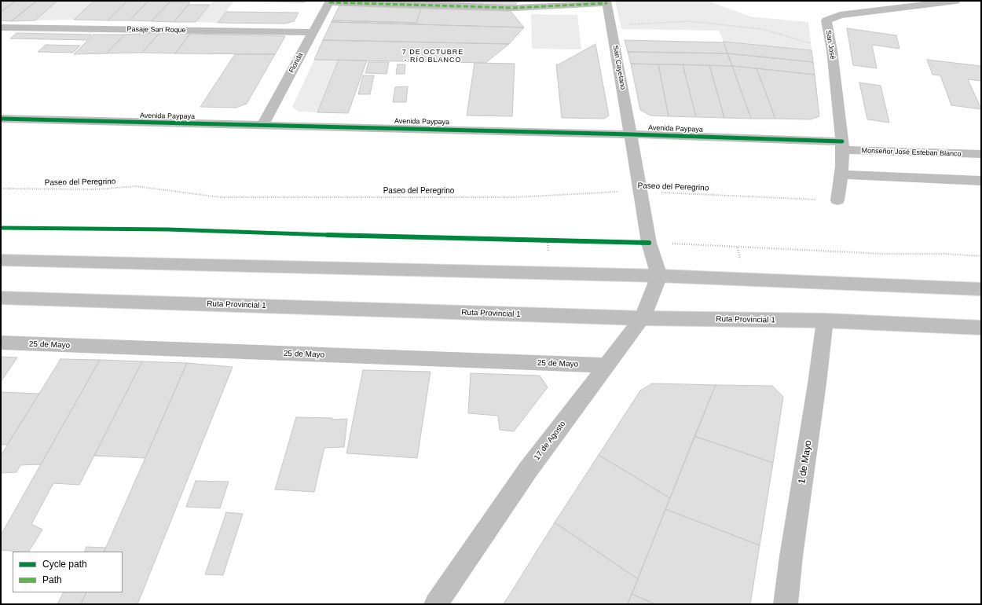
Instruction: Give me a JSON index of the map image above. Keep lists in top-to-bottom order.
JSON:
{
  "streets": {
    "street": [
      "Pasaje San Roque",
      "San José",
      "Florida",
      "San Cayetano",
      "Avenida Paypaya",
      "Monseñor José Esteban Blanco",
      "Ruta Provincial 1",
      "25 de Mayo",
      "17 de Agosto",
      "1 de Mayo"
    ],
    "path": ["Paseo del Peregrino"]
  },
  "crossings": [
    ["Pasaje San Roque", "Florida"],
    ["San José", "Avenida Paypaya"],
    ["San José", "Monseñor José Esteban Blanco"],
    ["San José", "Paseo del Peregrino"],
    ["Florida", "Avenida Paypaya"],
    ["San Cayetano", "Avenida Paypaya"],
    ["San Cayetano", "Paseo del Peregrino"],
    ["San Cayetano", "17 de Agosto"],
    ["Avenida Paypaya", "Monseñor José Esteban Blanco"],
    ["Ruta Provincial 1", "17 de Agosto"],
    ["Ruta Provincial 1", "1 de Mayo"],
    ["25 de Mayo", "17 de Agosto"]
  ],
  "districts": ["7 DE OCTUBRE - RÍO BLANCO"],
  "legend": ["Cycle path", "Path"]
}
